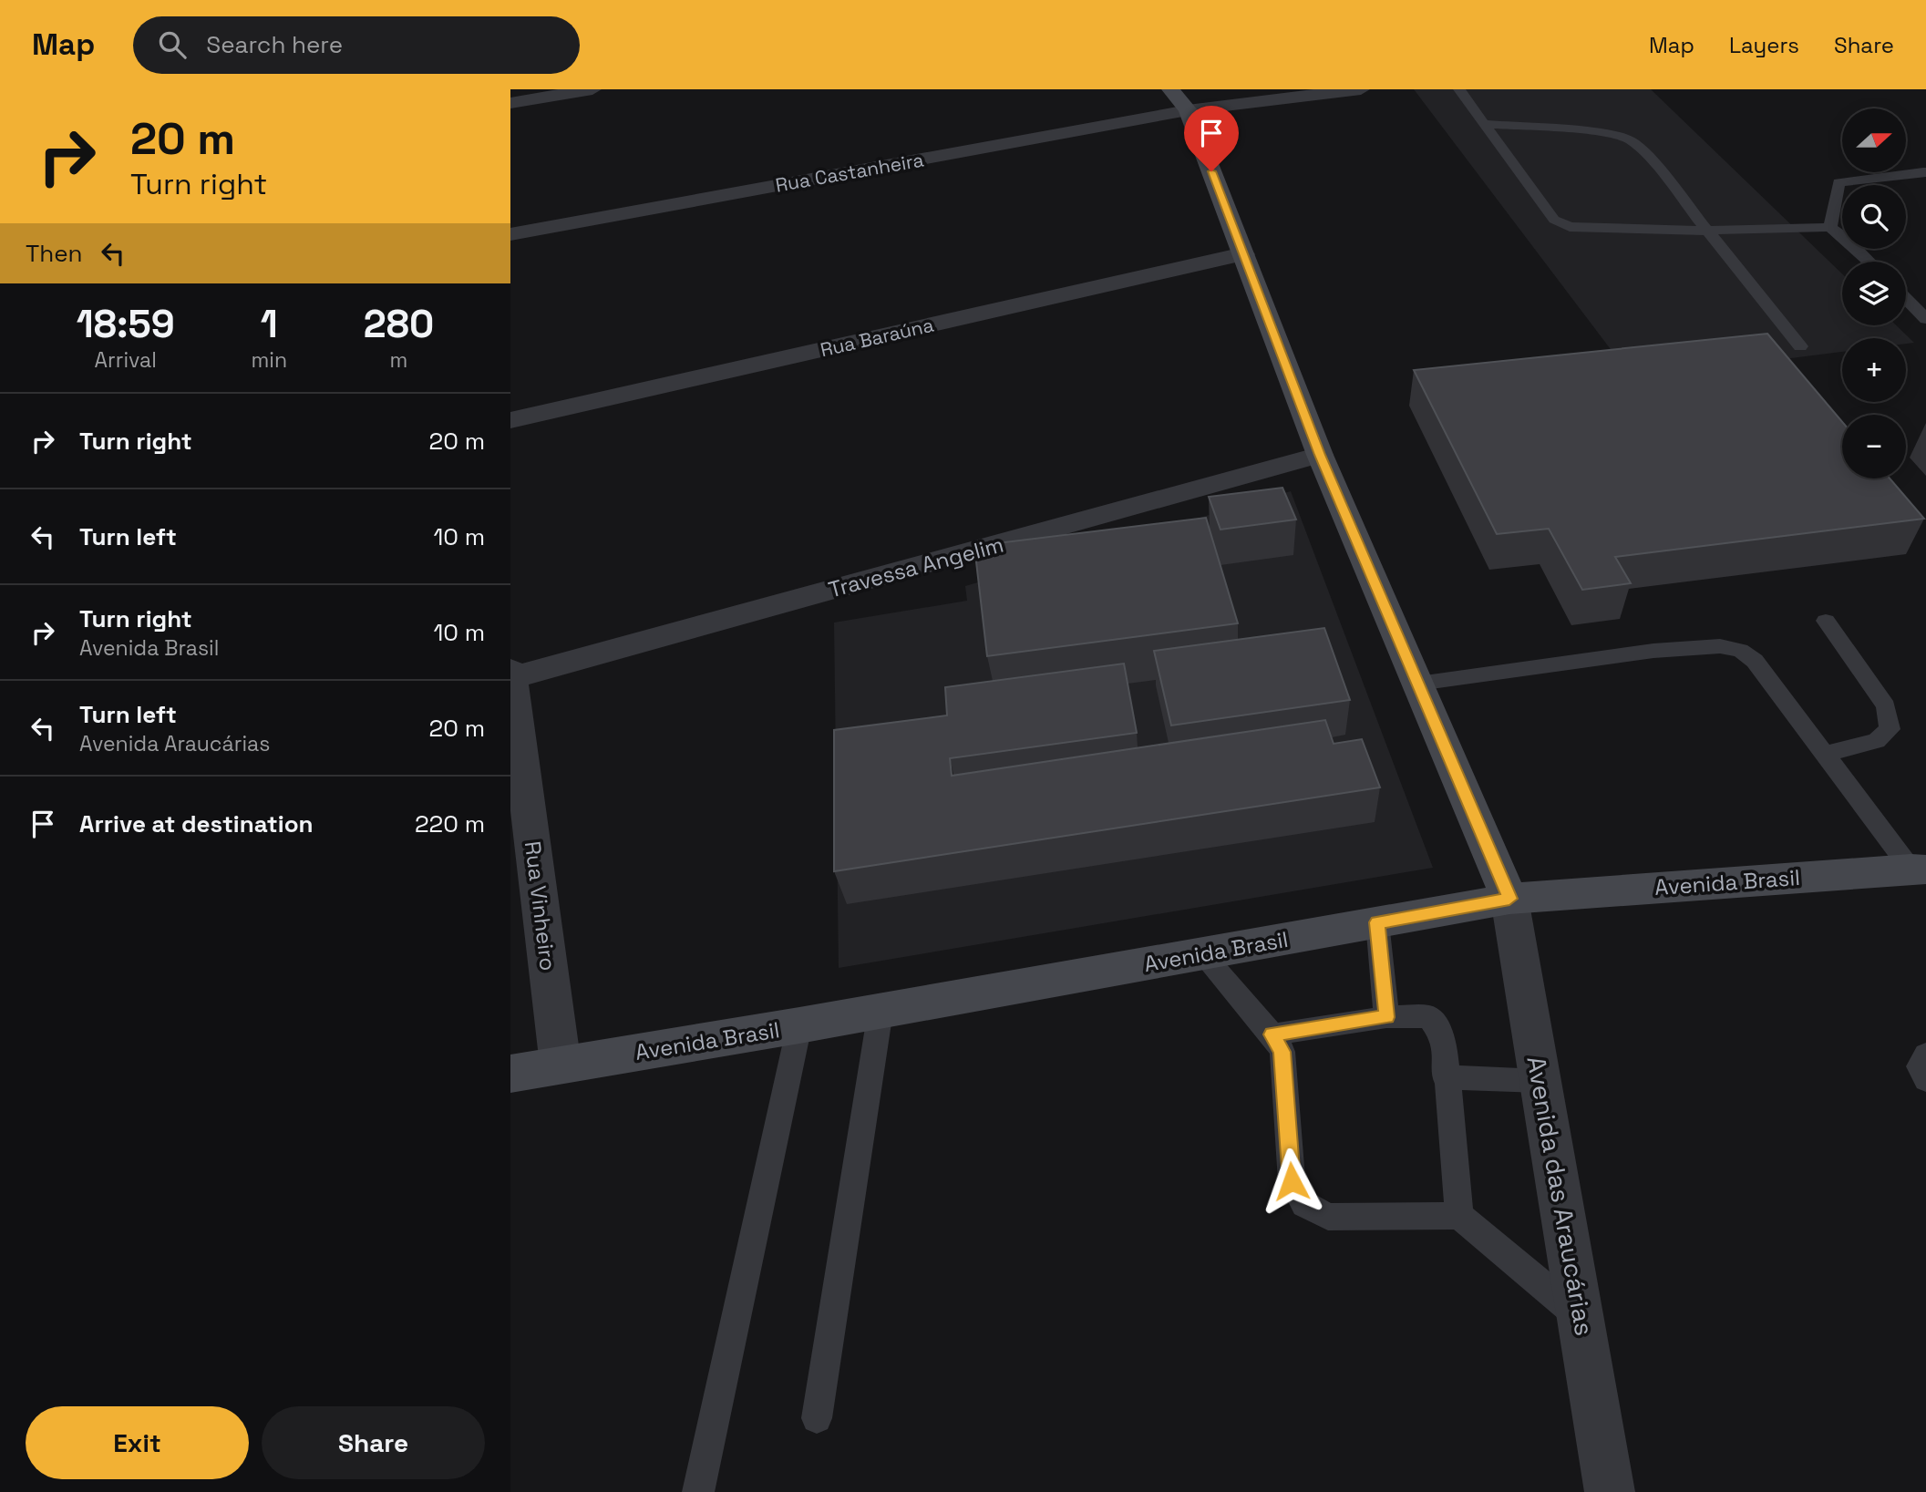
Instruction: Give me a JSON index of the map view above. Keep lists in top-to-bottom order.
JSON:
{
  "streets": {
    "main road": ["Avenida Brasil"],
    "street": [
      "Rua Castanheira",
      "Rua Baraúna",
      "Travessa Angelim",
      "Rua Vinheiro",
      "Avenida das Araucárias"
    ]
  },
  "crossings": [
    ["Travessa Angelim", "Rua Vinheiro"],
    ["Avenida Brasil", "Rua Vinheiro"],
    ["Avenida Brasil", "Avenida das Araucárias"]
  ],
  "north": "right",
  "page": {
    "header": "Map",
    "search": "Search here",
    "nav": ["Map", "Layers", "Share"],
    "turn": ["20 m", "Turn right"],
    "map_buttons": ["+", "−"],
    "then": "Then",
    "eta": [
      "18:59",
      "Arrival",
      "1",
      "min",
      "280",
      "m"
    ],
    "list": [
      {
        "name": "Turn right",
        "value": "20 m"
      },
      {
        "name": "Turn left",
        "value": "10 m"
      },
      {
        "name": "Turn right",
        "note": "Avenida Brasil",
        "value": "10 m"
      },
      {
        "name": "Turn left",
        "note": "Avenida Araucárias",
        "value": "20 m"
      },
      {
        "name": "Arrive at destination",
        "value": "220 m"
      }
    ],
    "buttons": ["Exit", "Share"]
  }
}
